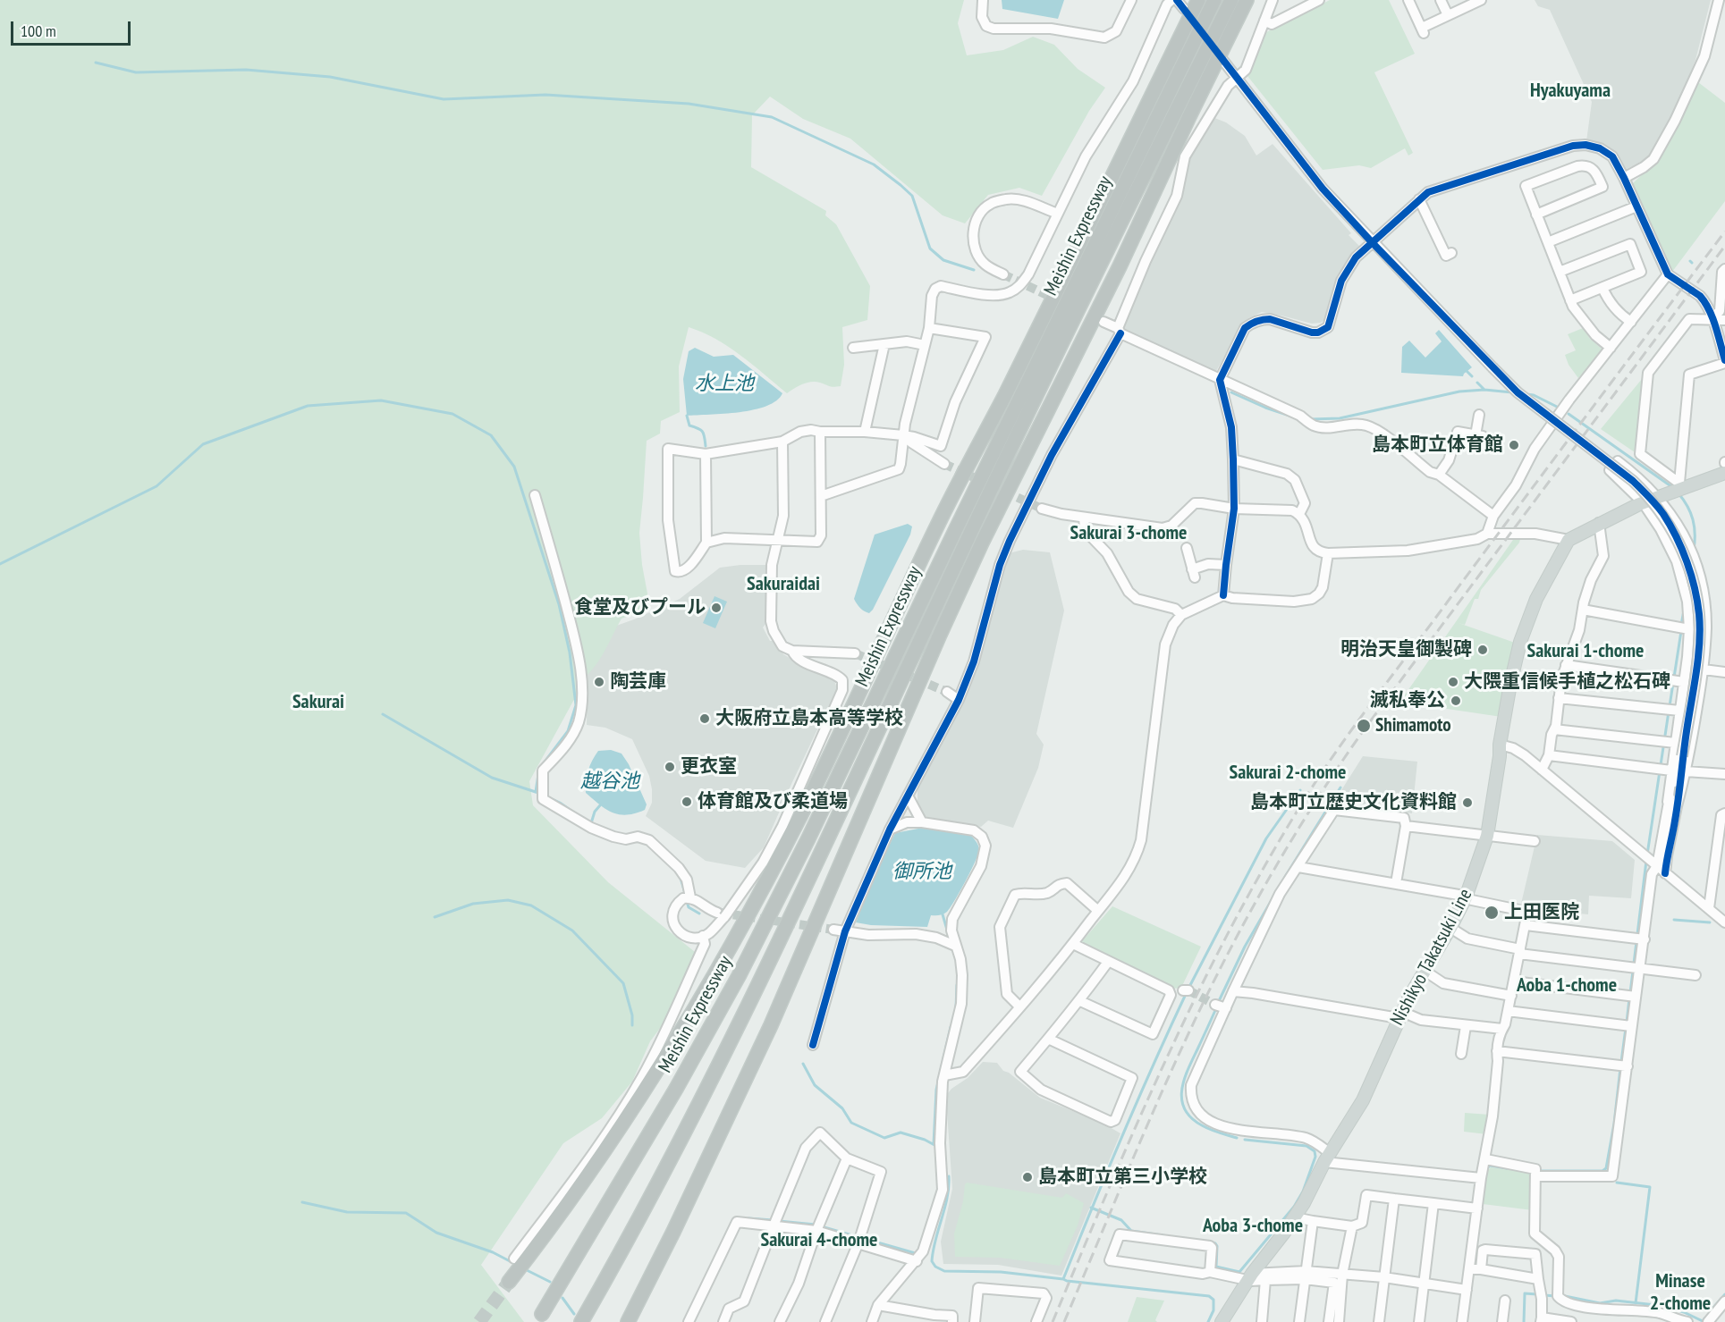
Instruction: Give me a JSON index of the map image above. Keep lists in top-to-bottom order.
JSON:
{
  "streets": {
    "highway": ["Meishin Expressway"],
    "main road": ["Nishikyo Takatsuki Line"]
  },
  "districts": [
    "Hyakuyama",
    "Sakurai 3-chome",
    "Sakuraidai",
    "Sakurai 1-chome",
    "Sakurai",
    "Sakurai 2-chome",
    "Aoba 1-chome",
    "Aoba 3-chome",
    "Sakurai 4-chome",
    "Minase 2-chome"
  ],
  "water": ["水上池", "越谷池", "御所池"],
  "places": [
    "島本町立体育館",
    "食堂及びプール",
    "明治天皇御製碑",
    "陶芸庫",
    "大隈重信候手植之松石碑",
    "滅私奉公",
    "大阪府立島本高等学校",
    "Shimamoto",
    "更衣室",
    "体育館及び柔道場",
    "島本町立歴史文化資料館",
    "上田医院",
    "島本町立第三小学校"
  ],
  "scale_bar": "100 m"
}
